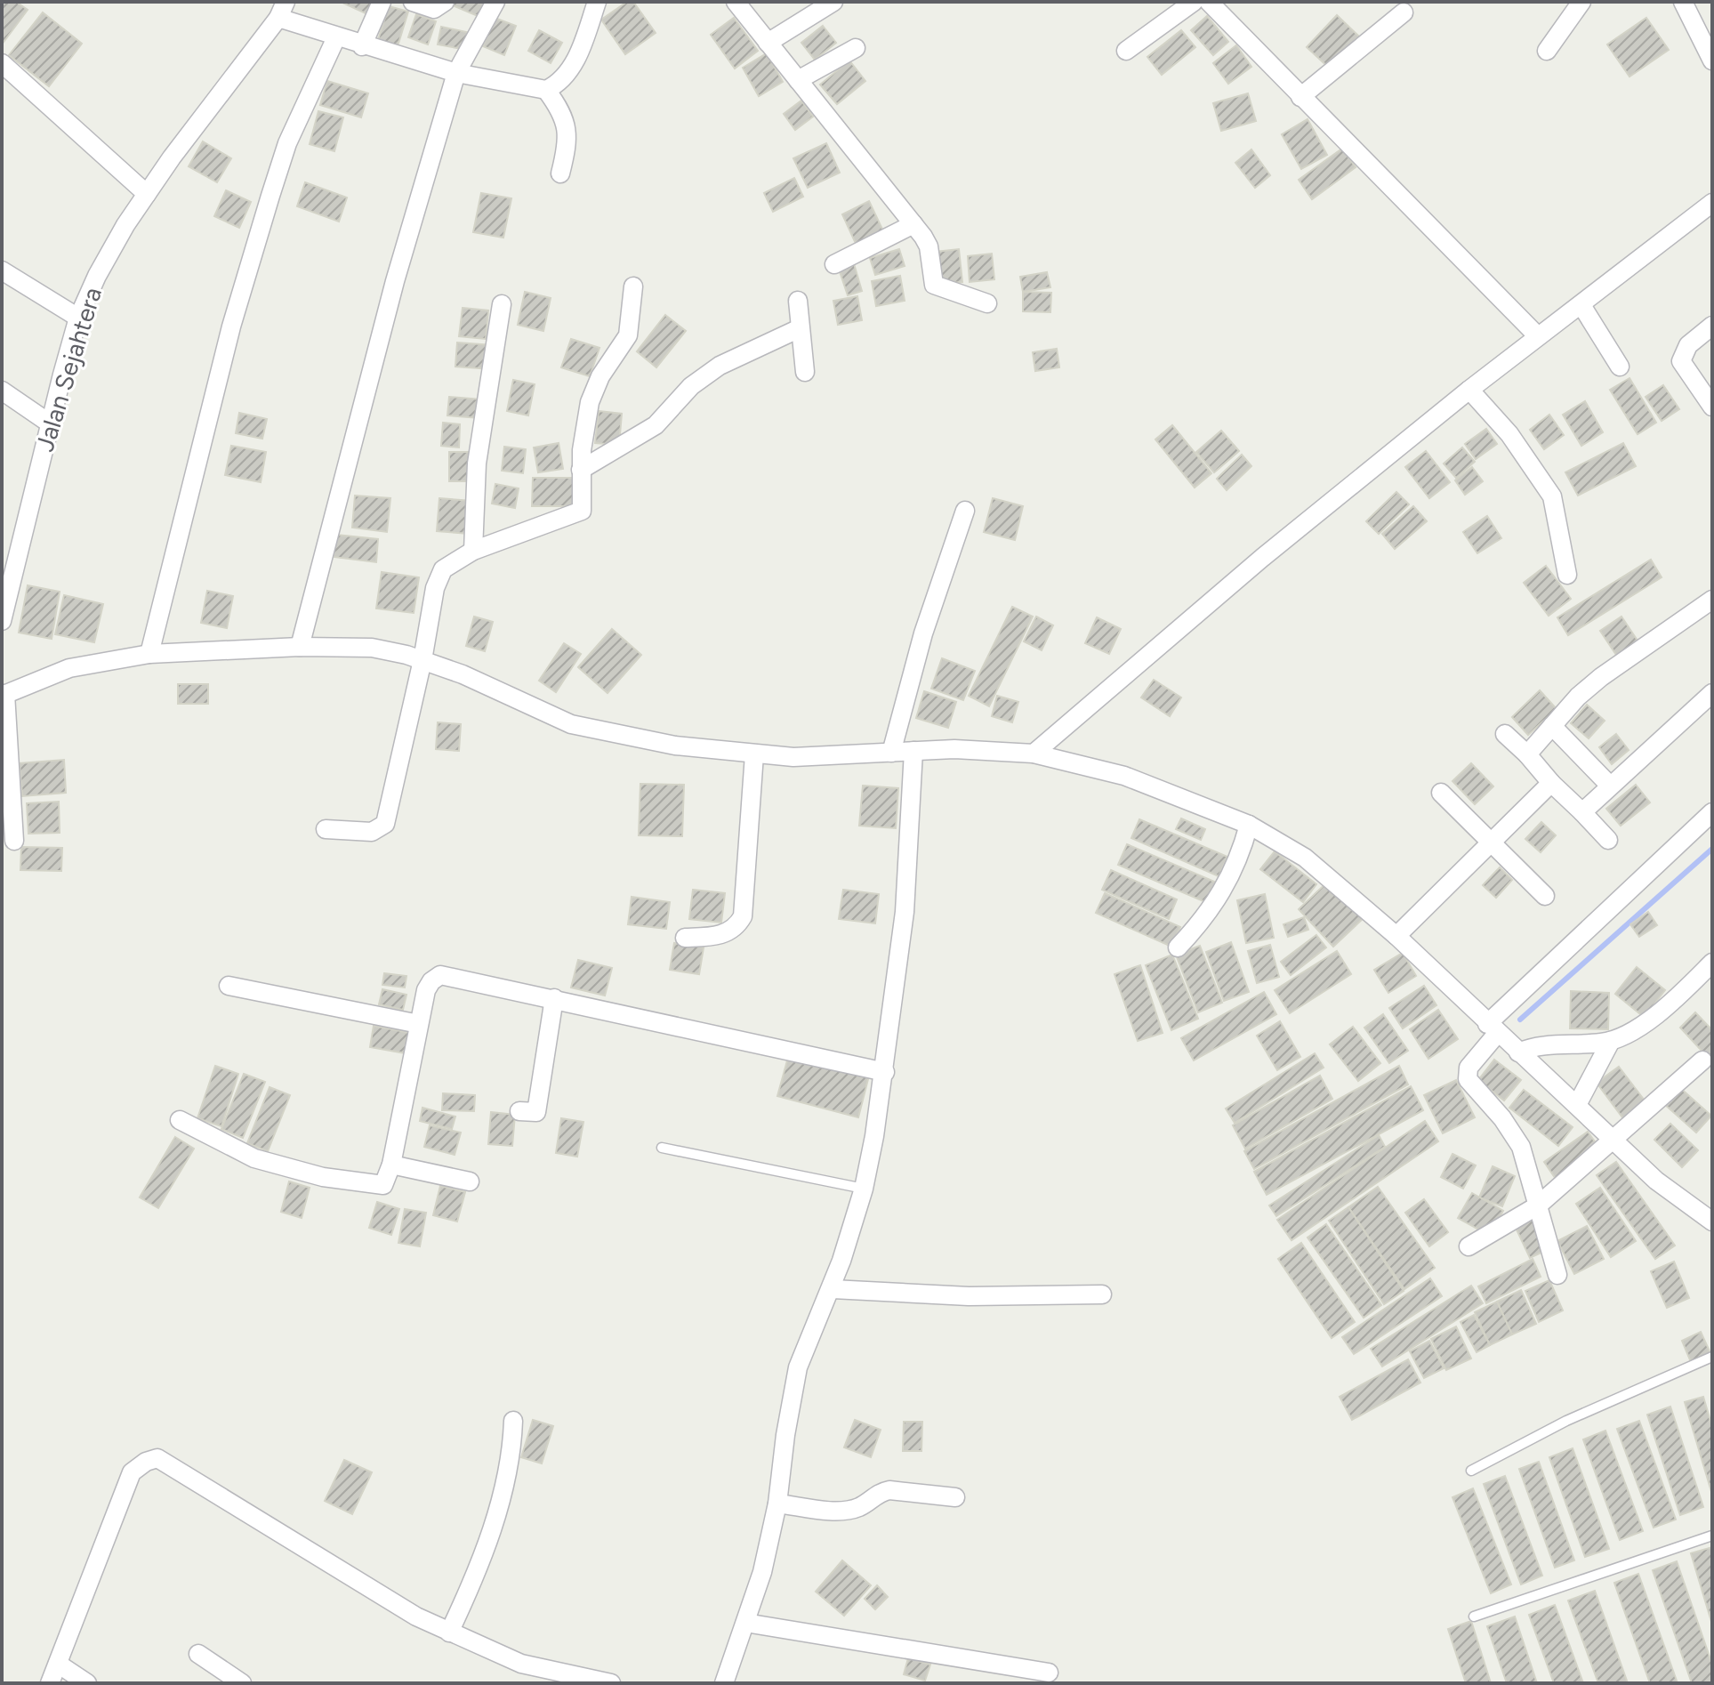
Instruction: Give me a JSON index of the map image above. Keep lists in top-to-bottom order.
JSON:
{
  "streets": {
    "street": ["Jalan Sejahtera"]
  }
}
